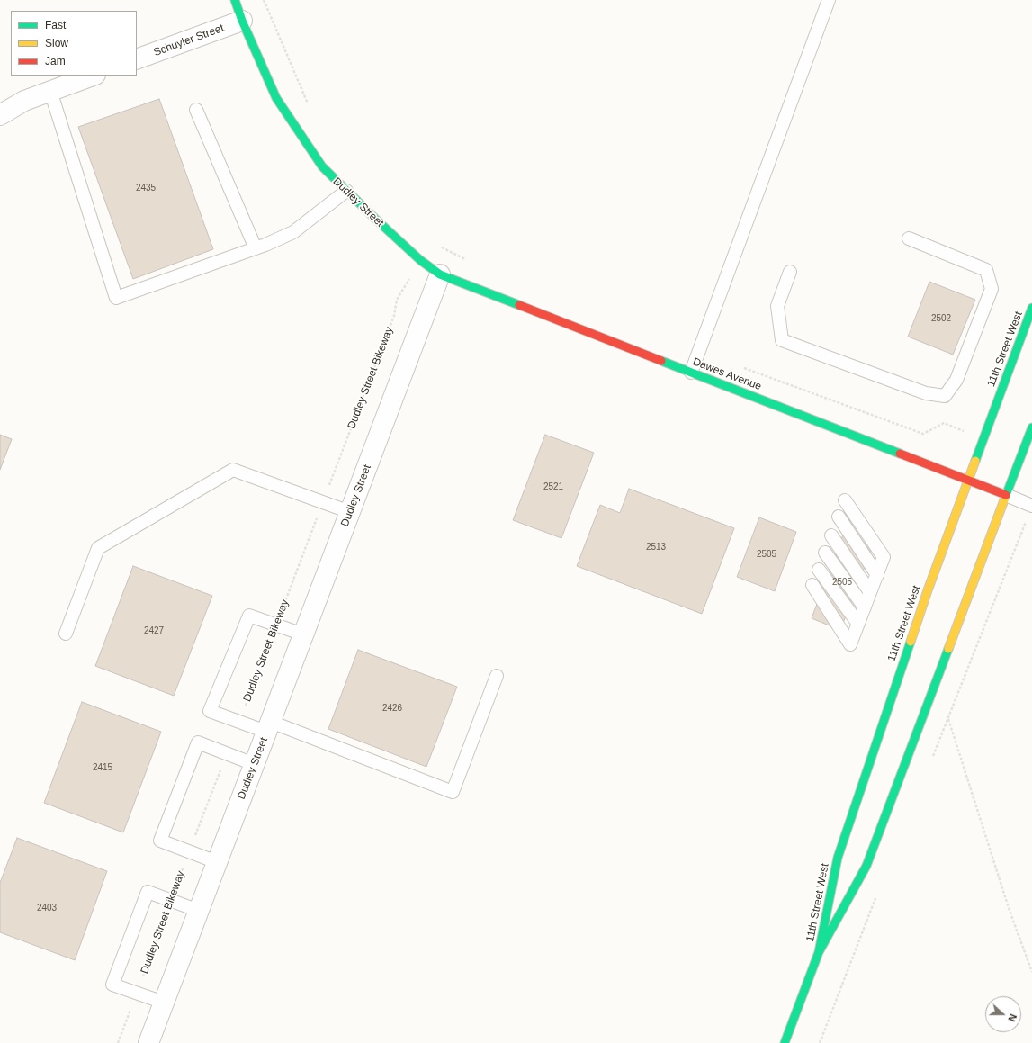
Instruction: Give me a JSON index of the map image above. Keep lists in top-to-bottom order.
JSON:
{
  "streets": {
    "main road": ["Dudley Street", "11th Street West", "Dawes Avenue"],
    "street": ["Schuyler Street"],
    "path": ["Dudley Street Bikeway"]
  },
  "crossings": [
    ["Schuyler Street", "Dudley Street"],
    ["Dudley Street", "Dawes Avenue"],
    ["Dudley Street", "Dudley Street Bikeway"],
    ["11th Street West", "Dawes Avenue"]
  ],
  "house_numbers": [
    "2435",
    "2502",
    "2521",
    "2513",
    "2505",
    "2505",
    "2427",
    "2426",
    "2415",
    "2403"
  ],
  "legend": ["Fast", "Slow", "Jam"],
  "north": "right"
}
